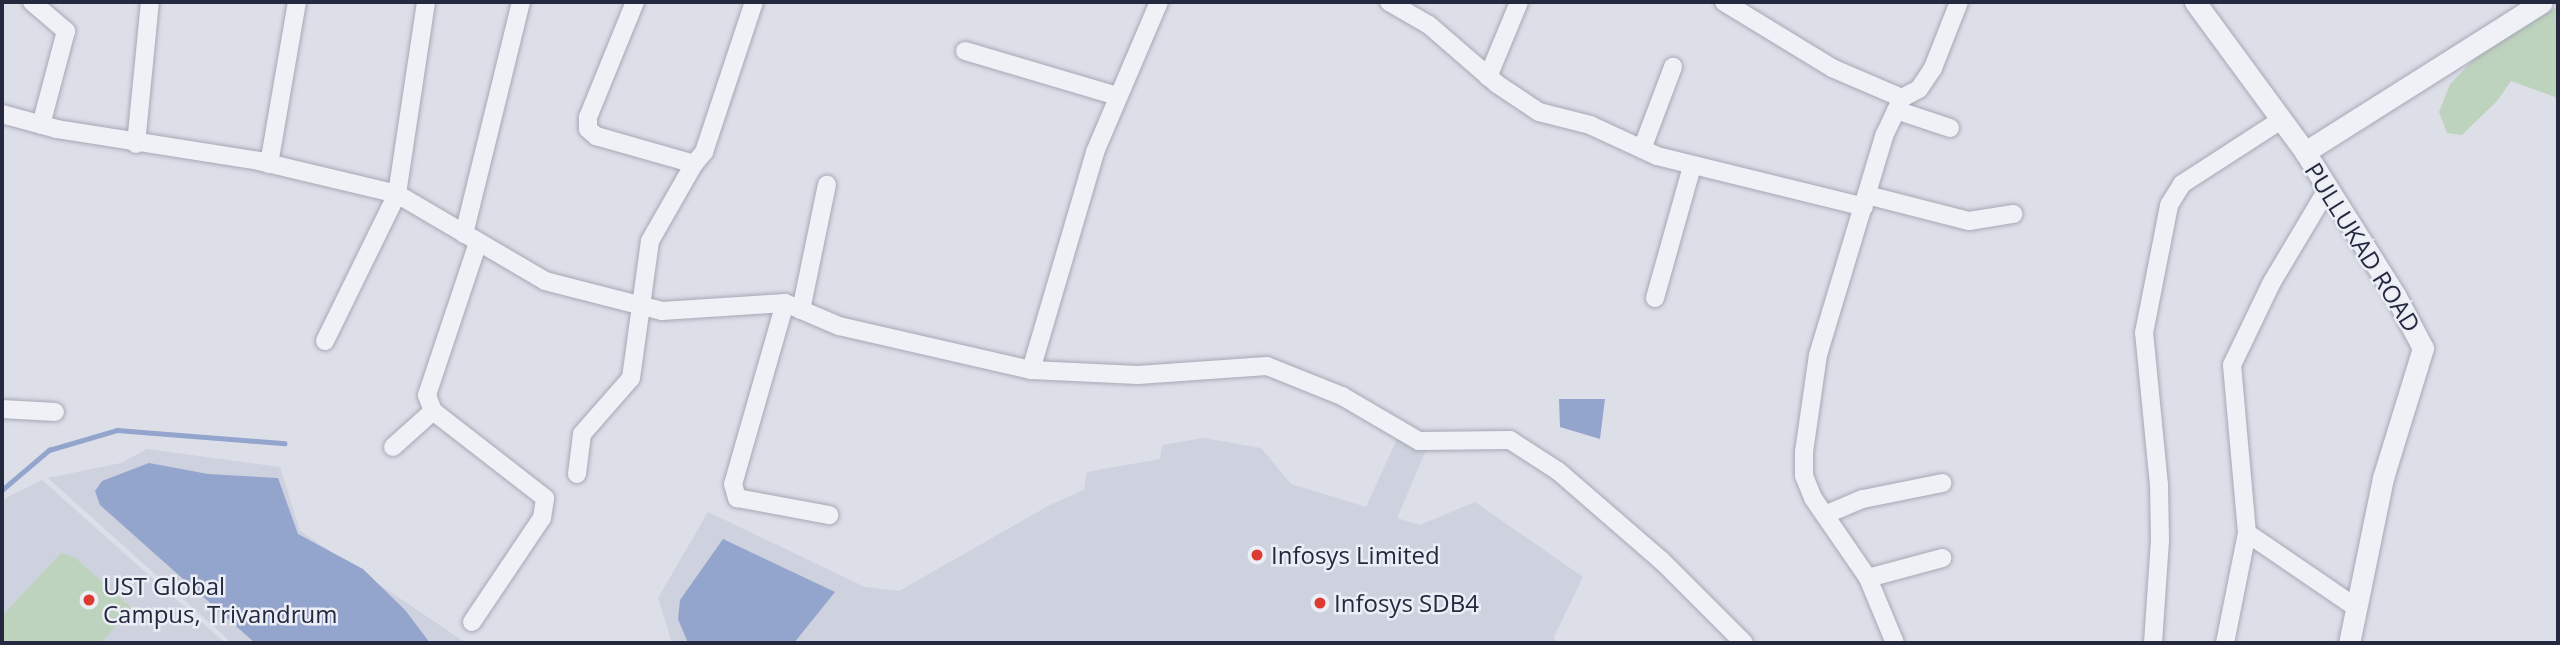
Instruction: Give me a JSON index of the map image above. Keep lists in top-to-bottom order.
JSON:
{
  "streets": {
    "street": ["PULLUKAD ROAD"]
  },
  "places": ["Infosys Limited", "UST Global Campus, Trivandrum", "Infosys SDB4"]
}
